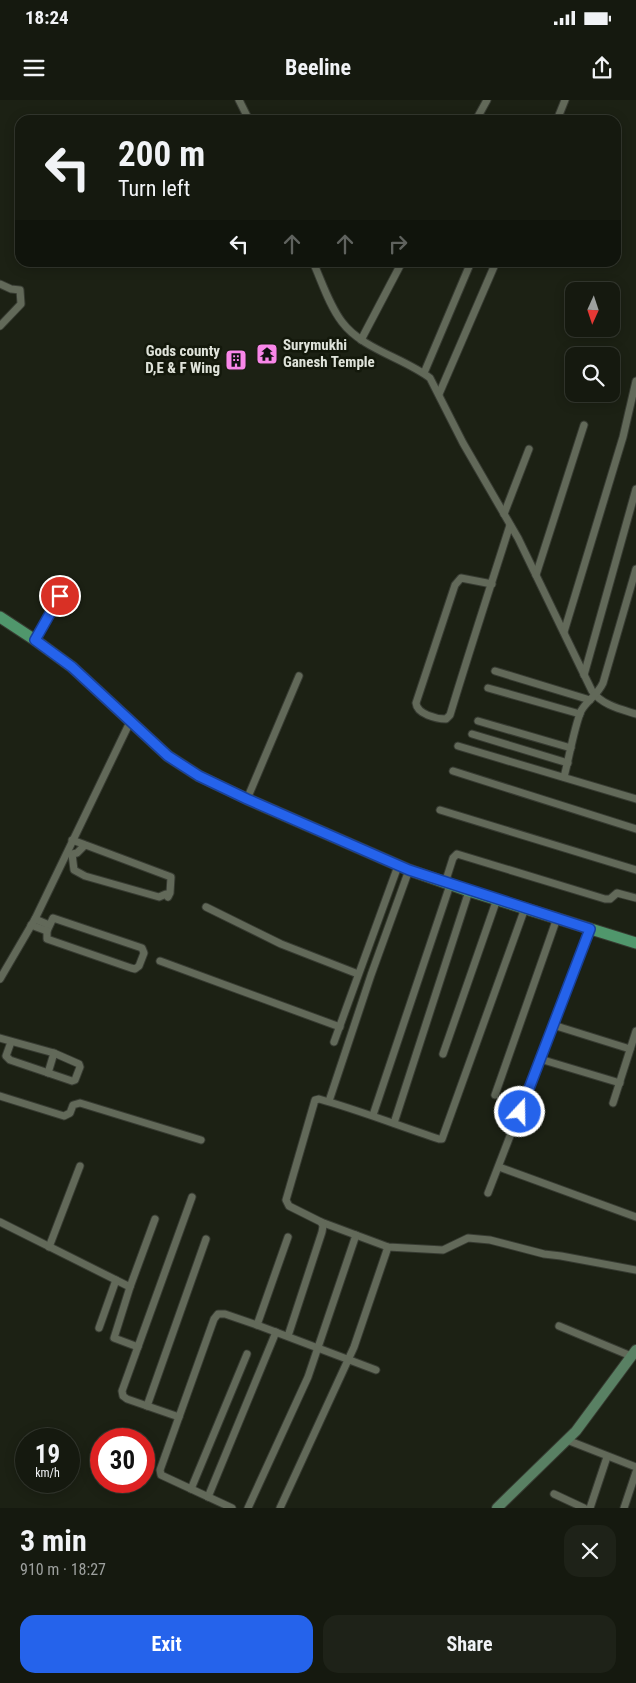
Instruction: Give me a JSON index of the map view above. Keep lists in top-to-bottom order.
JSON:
{
  "places": {
    "temple": ["Surymukhi Ganesh Temple"],
    "building": ["Gods county D,E & F Wing"]
  },
  "north": "bottom",
  "page": {
    "status": "18:24",
    "header": "Beeline",
    "turn": ["200 m", "Turn left"],
    "speed": "19 km/h",
    "limit": "30",
    "heading": ["3 min", "910 m · 18:27"],
    "buttons": ["Exit", "Share"]
  }
}
